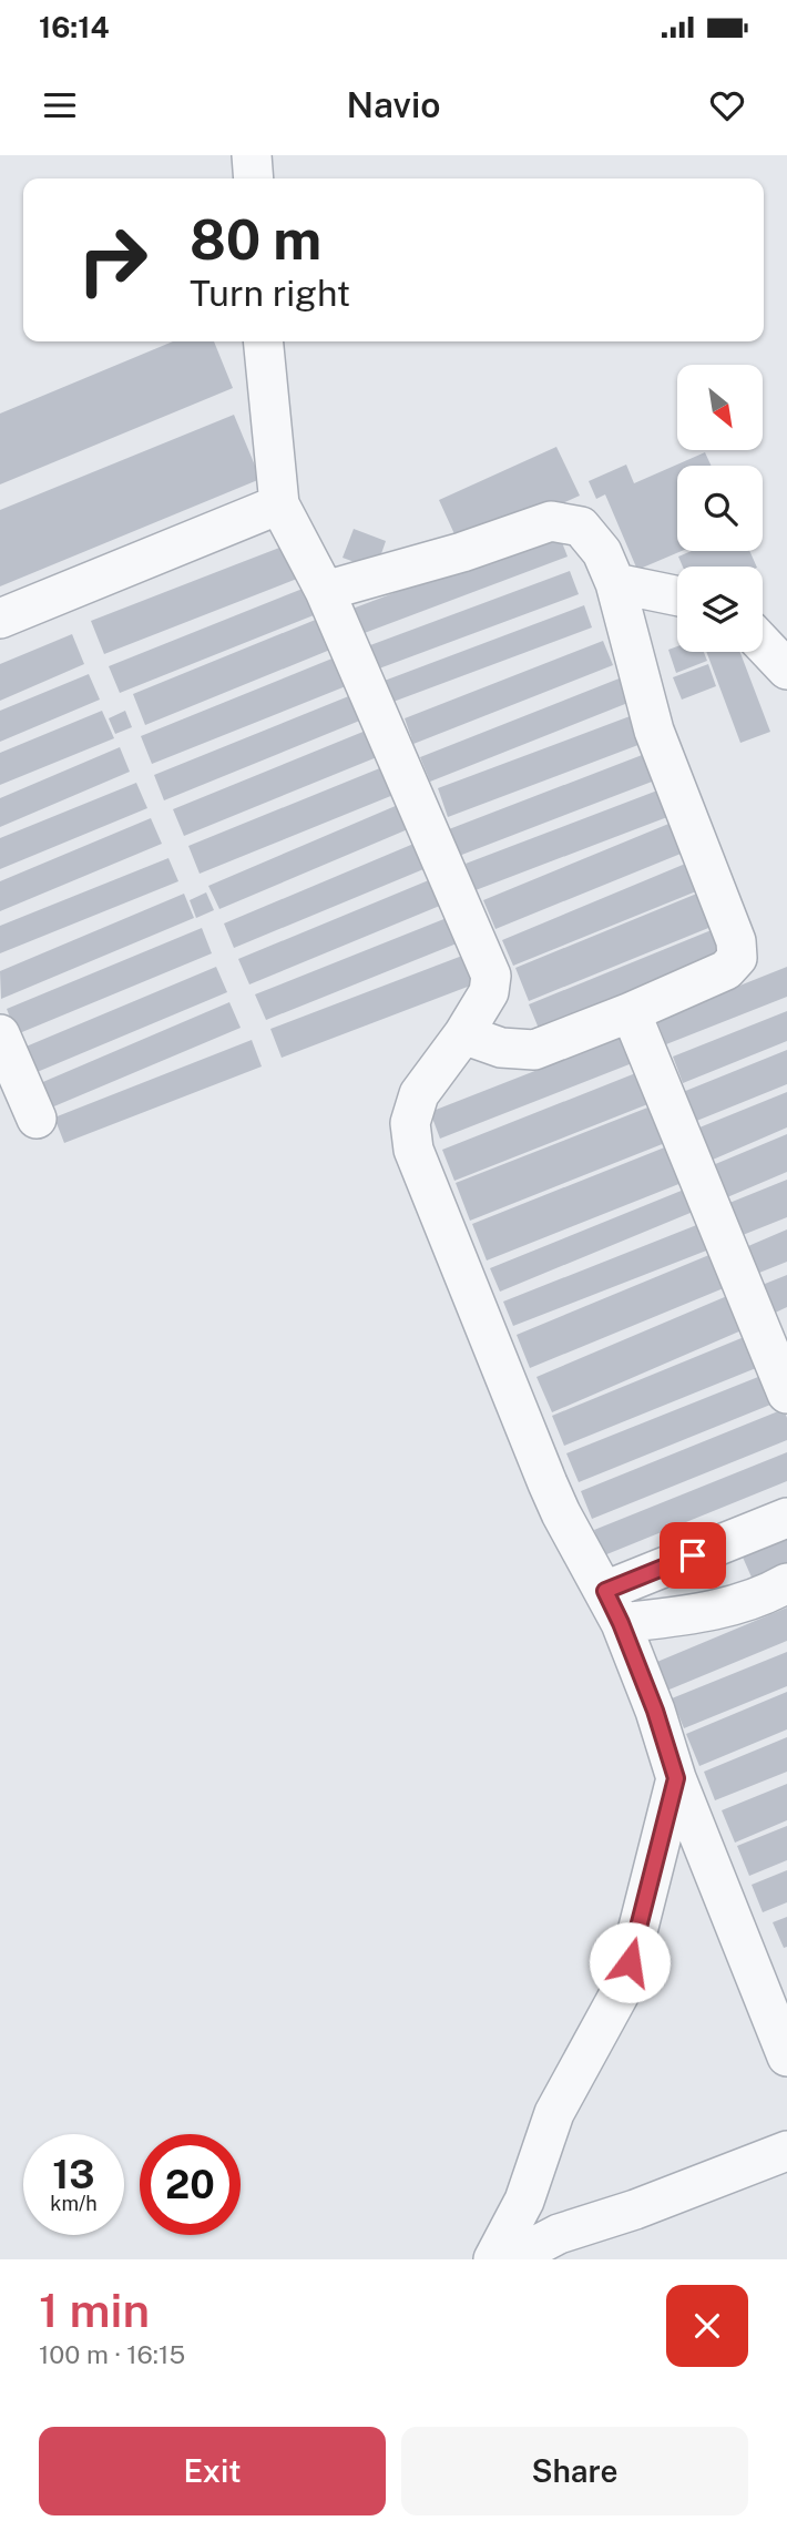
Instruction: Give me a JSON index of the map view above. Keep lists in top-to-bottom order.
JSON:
{
  "north": "bottom right",
  "page": {
    "status": "16:14",
    "header": "Navio",
    "turn": ["80 m", "Turn right"],
    "speed": "13 km/h",
    "limit": "20",
    "heading": ["1 min", "100 m · 16:15"],
    "buttons": ["Exit", "Share"]
  }
}
